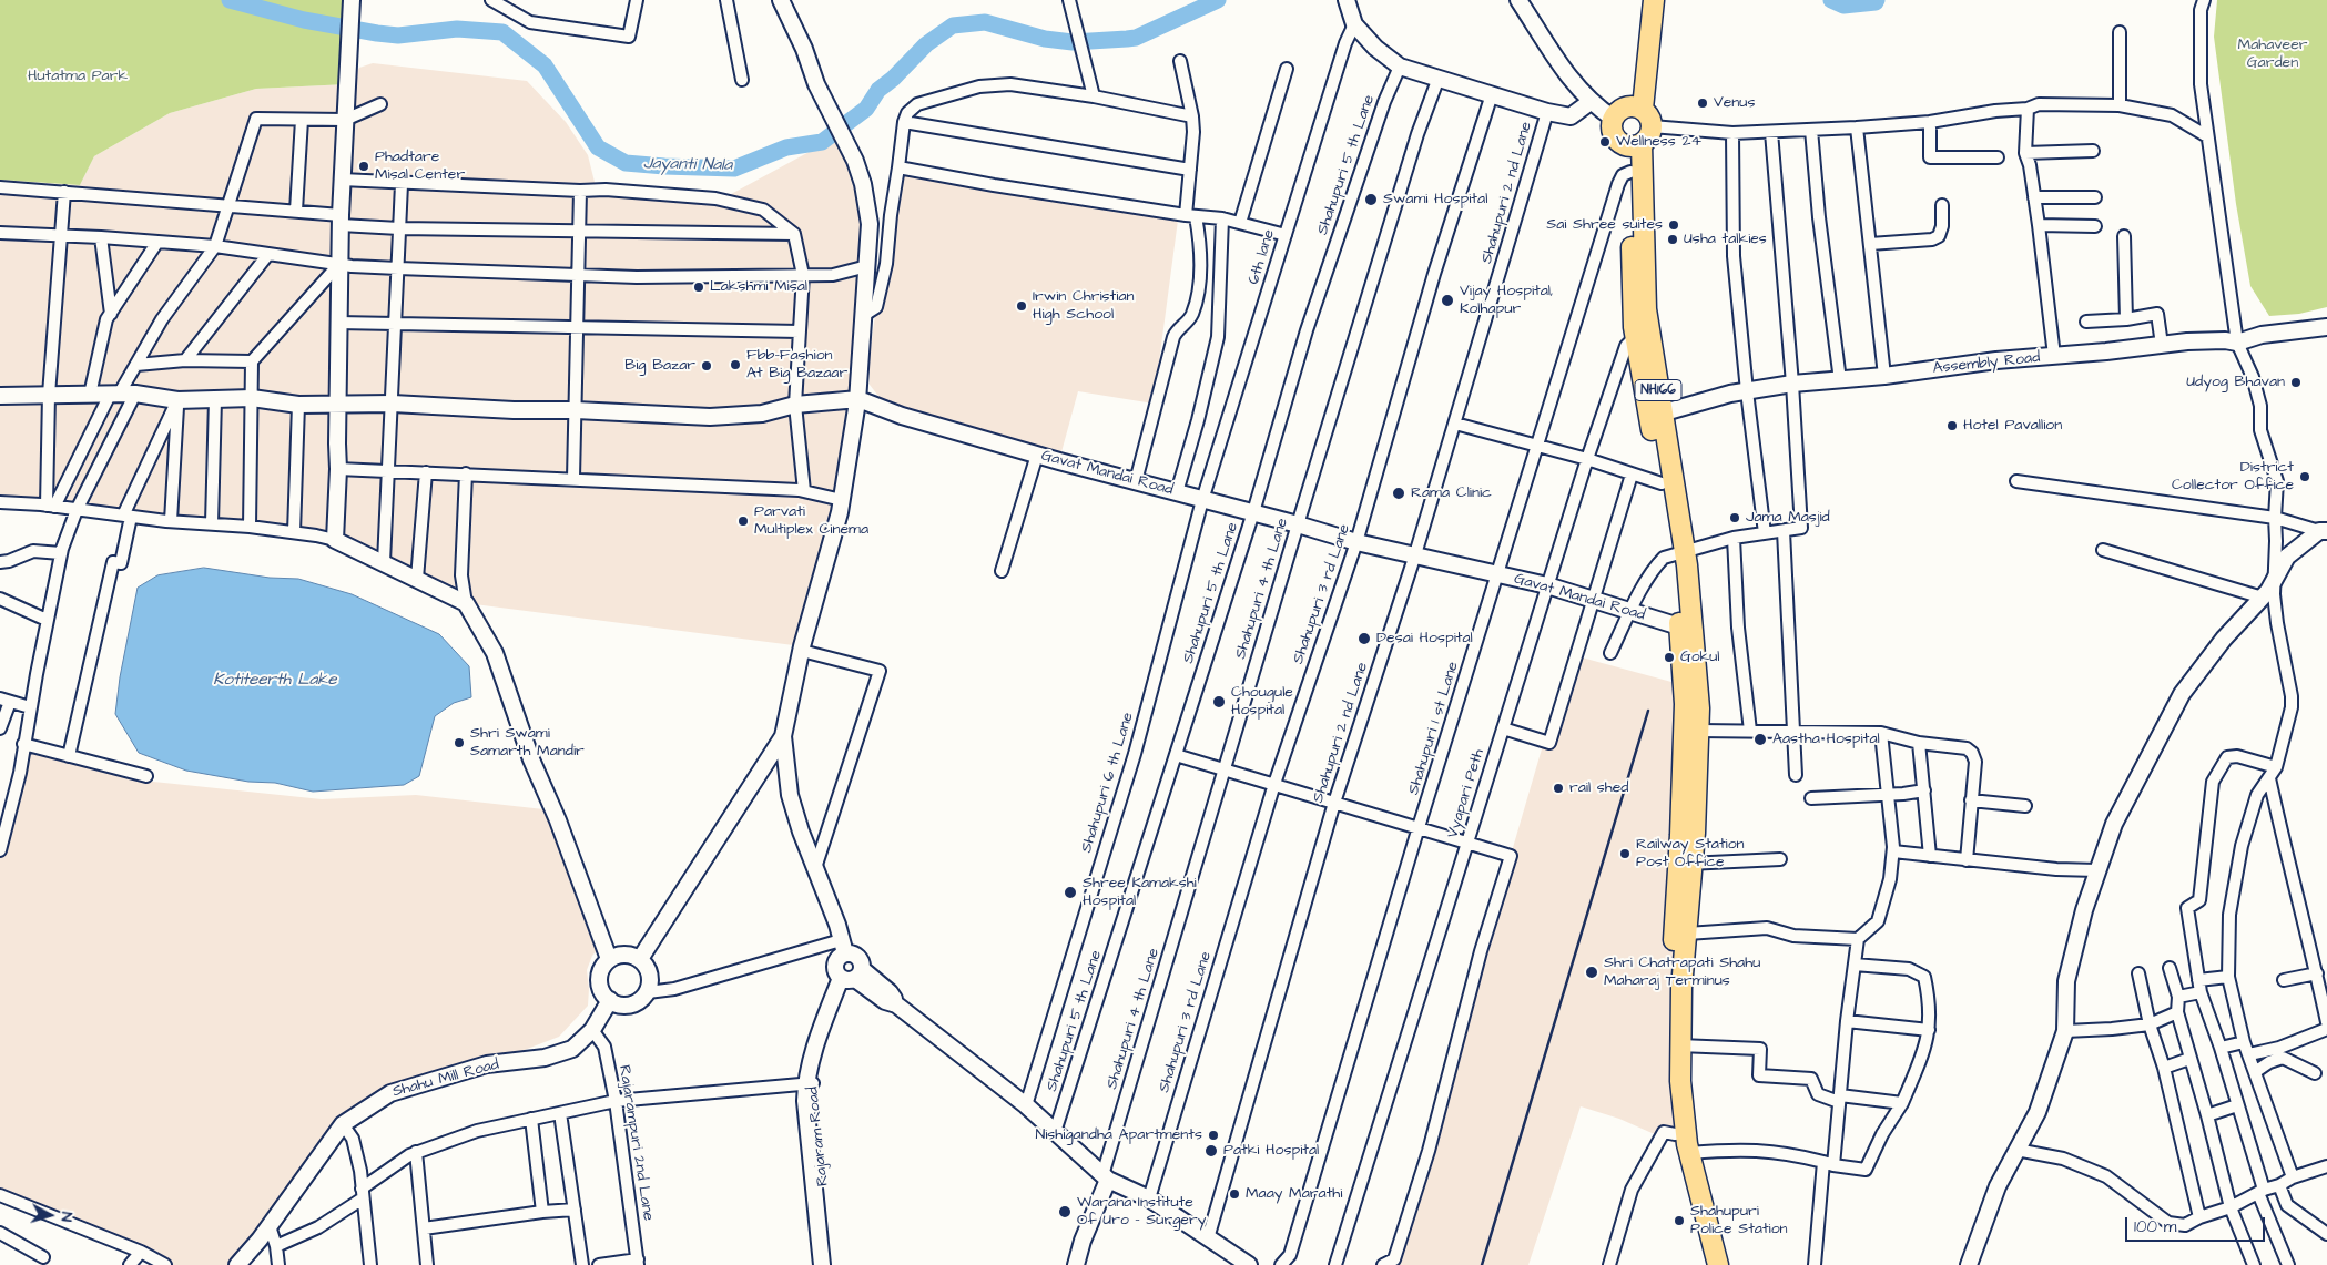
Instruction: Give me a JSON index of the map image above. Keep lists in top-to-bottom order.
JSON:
{
  "streets": {
    "highway": ["NH166"],
    "street": [
      "Shahupuri 5 th Lane",
      "Shahupuri 2 nd Lane",
      "6th lane",
      "Assembly Road",
      "Gavat Mandai Road",
      "Shahupuri 4 th Lane",
      "Shahupuri 3 rd Lane",
      "Shahupuri 1 st Lane",
      "Shahupuri 6 th Lane",
      "Vyapari Peth",
      "Shahu Mill Road",
      "Rajaram Road",
      "Rajarampuri 2nd Lane"
    ]
  },
  "crossings": [
    ["Shahupuri 5 th Lane", "Gavat Mandai Road"],
    ["Shahupuri 2 nd Lane", "Gavat Mandai Road"],
    ["6th lane", "Gavat Mandai Road"],
    ["6th lane", "Shahupuri 6 th Lane"],
    ["Assembly Road", "NH166"],
    ["NH166", "Gavat Mandai Road"],
    ["NH166", "Shahupuri 1 st Lane"],
    ["NH166", "Vyapari Peth"],
    ["Gavat Mandai Road", "Shahupuri 4 th Lane"],
    ["Gavat Mandai Road", "Shahupuri 3 rd Lane"],
    ["Gavat Mandai Road", "Shahupuri 1 st Lane"],
    ["Gavat Mandai Road", "Shahupuri 6 th Lane"],
    ["Gavat Mandai Road", "Vyapari Peth"],
    ["Shahu Mill Road", "Rajarampuri 2nd Lane"]
  ],
  "water": ["Jayanti Nala", "Kotiteerth Lake"],
  "parks": ["Mahaveer Garden", "Hutatma Park"],
  "places": [
    "Venus",
    "Wellness 24",
    "Phadtare Misal Center",
    "Swami Hospital",
    "Sai Shree suites",
    "Usha talkies",
    "Lakshmi Misal",
    "Vijay Hospital, Kolhapur",
    "Irwin Christian High School",
    "Fbb-Fashion At Big Bazaar",
    "Big Bazar",
    "Udyog Bhavan",
    "Hotel Pavallion",
    "District Collector Office",
    "Rama Clinic",
    "Jama Masjid",
    "Parvati Multiplex Cinema",
    "Desai Hospital",
    "Gokul",
    "Chougule Hospital",
    "Aastha Hospital",
    "Shri Swami Samarth Mandir",
    "rail shed",
    "Railway Station Post Office",
    "Shree Kamakshi Hospital",
    "Shri Chatrapati Shahu Maharaj Terminus",
    "Nishigandha Apartments",
    "Patki Hospital",
    "Maay Marathi",
    "Warana Institute Of Uro - Surgery",
    "Shahupuri Police Station"
  ],
  "scale_bar": "100 m",
  "north": "right"
}
